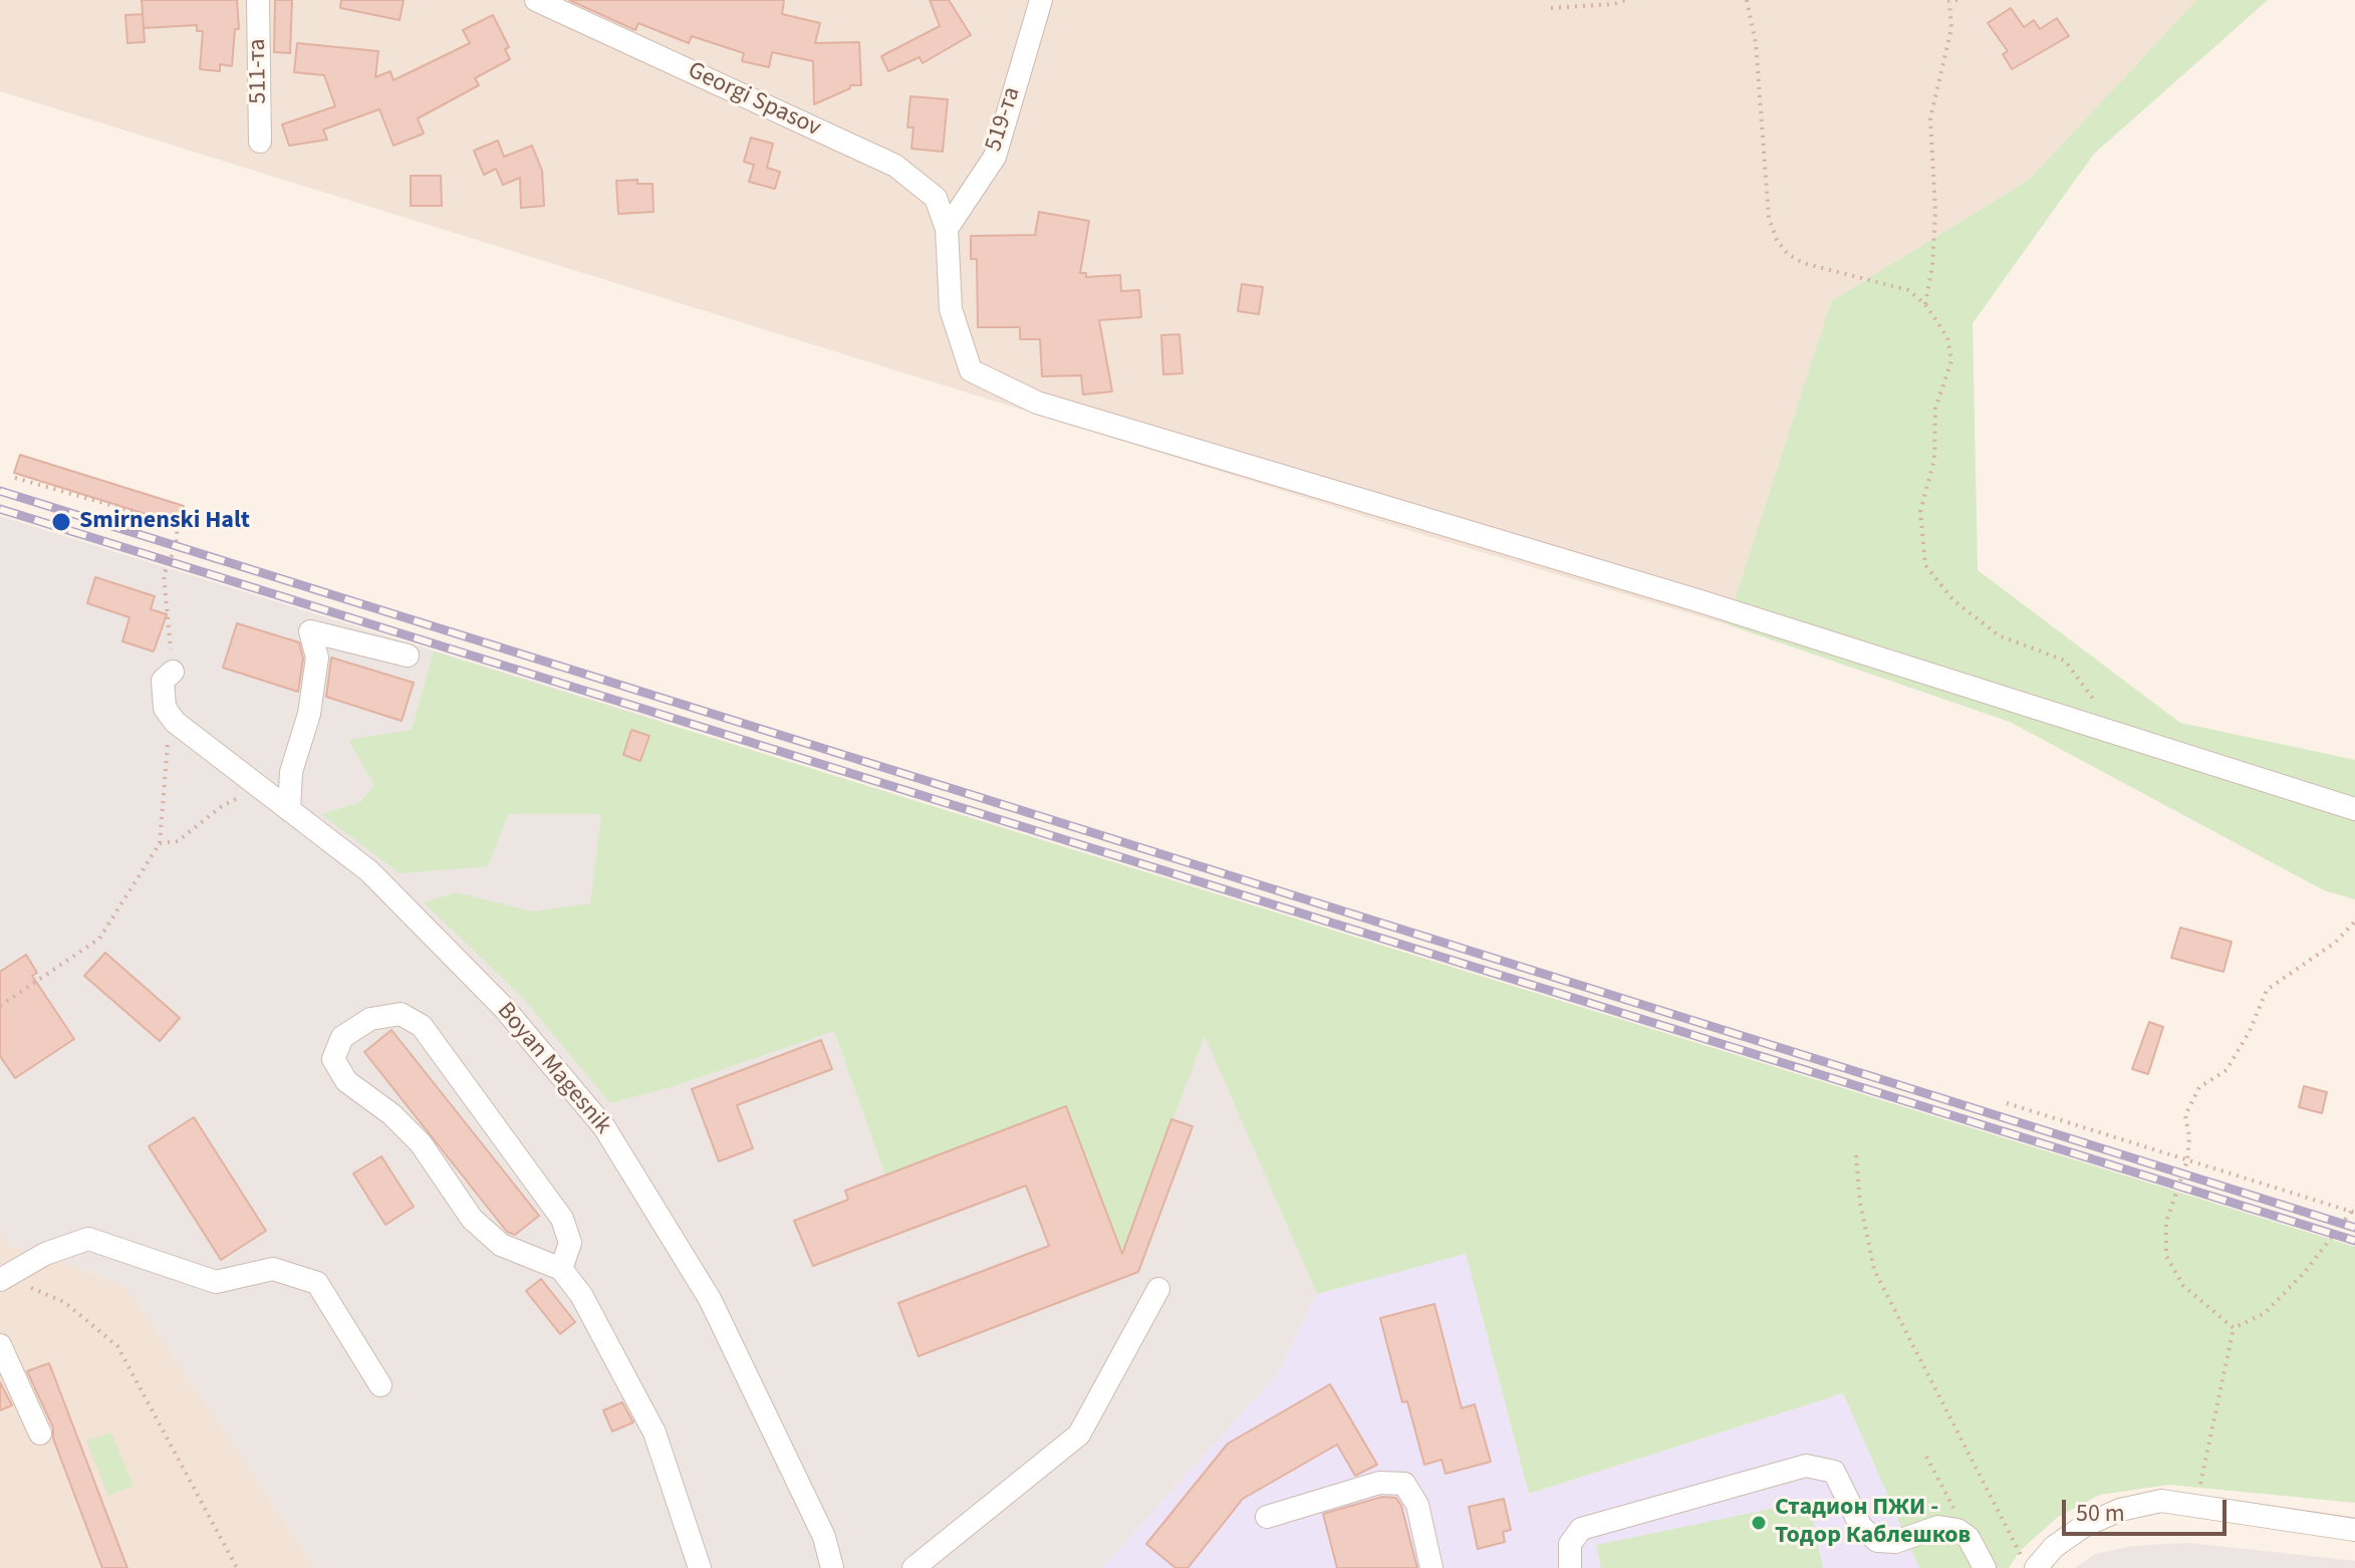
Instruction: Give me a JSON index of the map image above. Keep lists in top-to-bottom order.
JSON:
{
  "streets": {
    "street": [
      "511-та",
      "Georgi Spasov",
      "519-та",
      "Boyan Magesnik"
    ]
  },
  "crossings": [
    ["Georgi Spasov", "519-та"]
  ],
  "places": ["Smirnenski Halt", "Стадион ПЖИ - Тодор Каблешков"],
  "scale_bar": "50 m"
}
